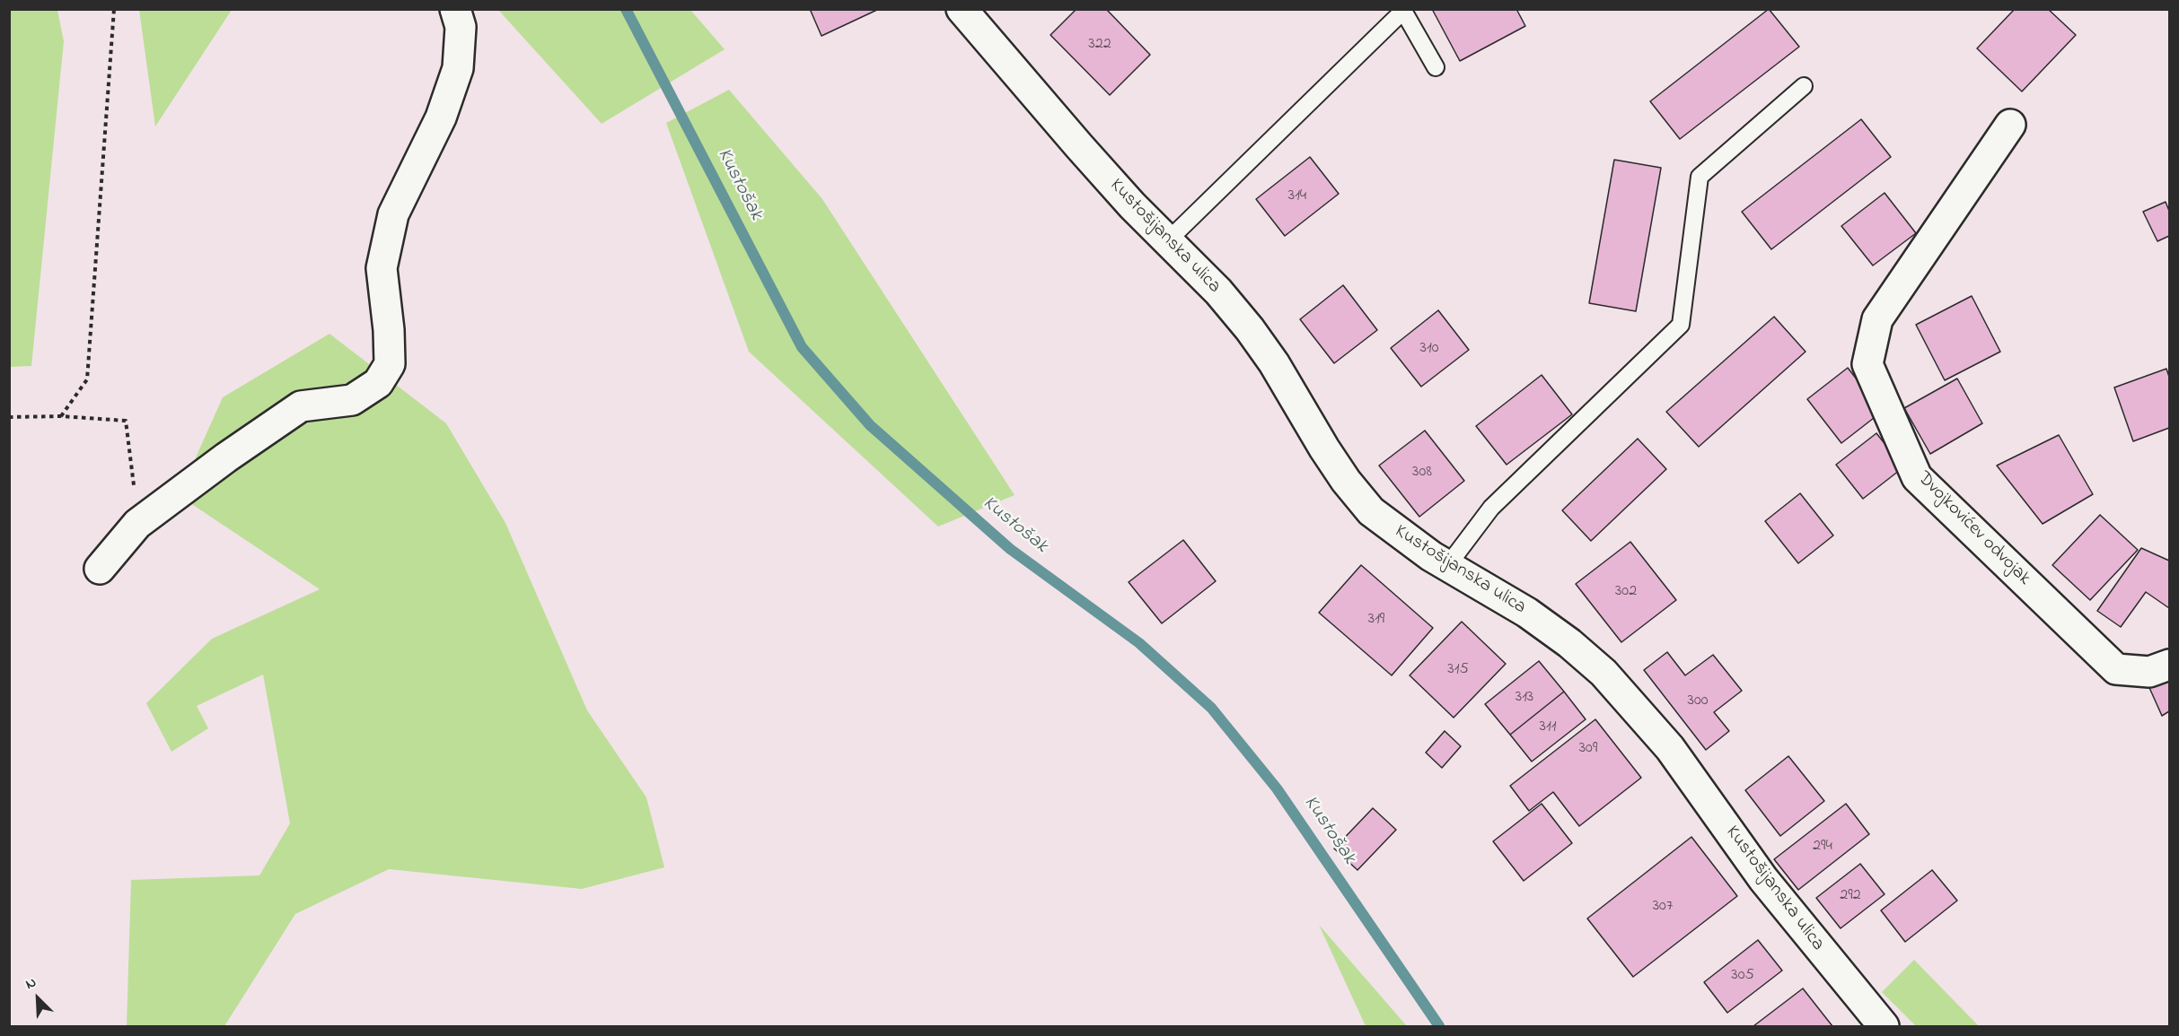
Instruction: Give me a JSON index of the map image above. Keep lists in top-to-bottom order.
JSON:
{
  "streets": {
    "street": ["Kustošijanska ulica", "Dvojkovićev odvojak"]
  },
  "water": ["Kustošak"],
  "house_numbers": [
    "322",
    "314",
    "310",
    "308",
    "302",
    "319",
    "315",
    "313",
    "300",
    "311",
    "309",
    "294",
    "292",
    "307",
    "305"
  ],
  "north": "top left"
}
